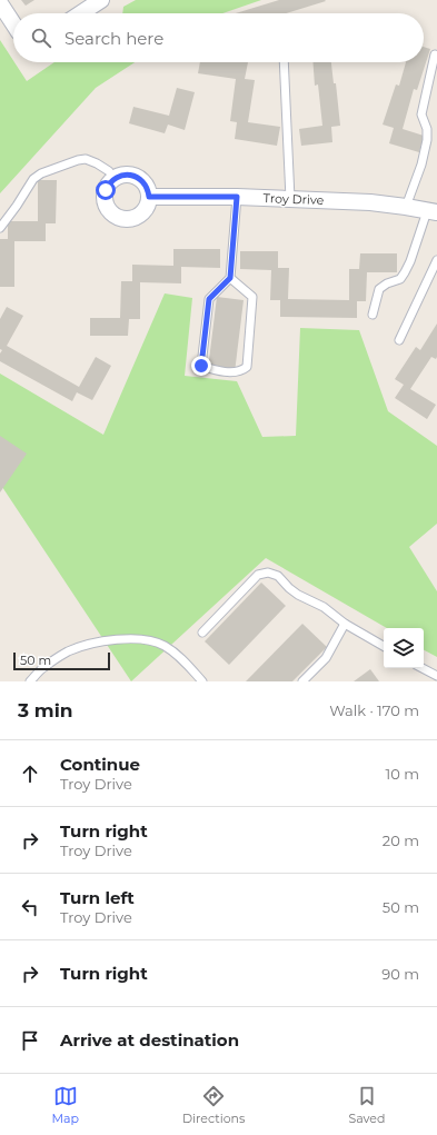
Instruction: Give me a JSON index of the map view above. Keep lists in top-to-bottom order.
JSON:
{
  "streets": {
    "street": ["Troy Drive"]
  },
  "scale_bar": "50 m",
  "page": {
    "search": "Search here",
    "scale": "50 m",
    "heading": ["3 min", "Walk · 170 m"],
    "list": [
      ["Continue", "Troy Drive", "10 m"],
      ["Turn right", "Troy Drive", "20 m"],
      ["Turn left", "Troy Drive", "50 m"],
      ["Turn right", "90 m"],
      "Arrive at destination"
    ],
    "nav": ["Map", "Directions", "Saved"]
  }
}
